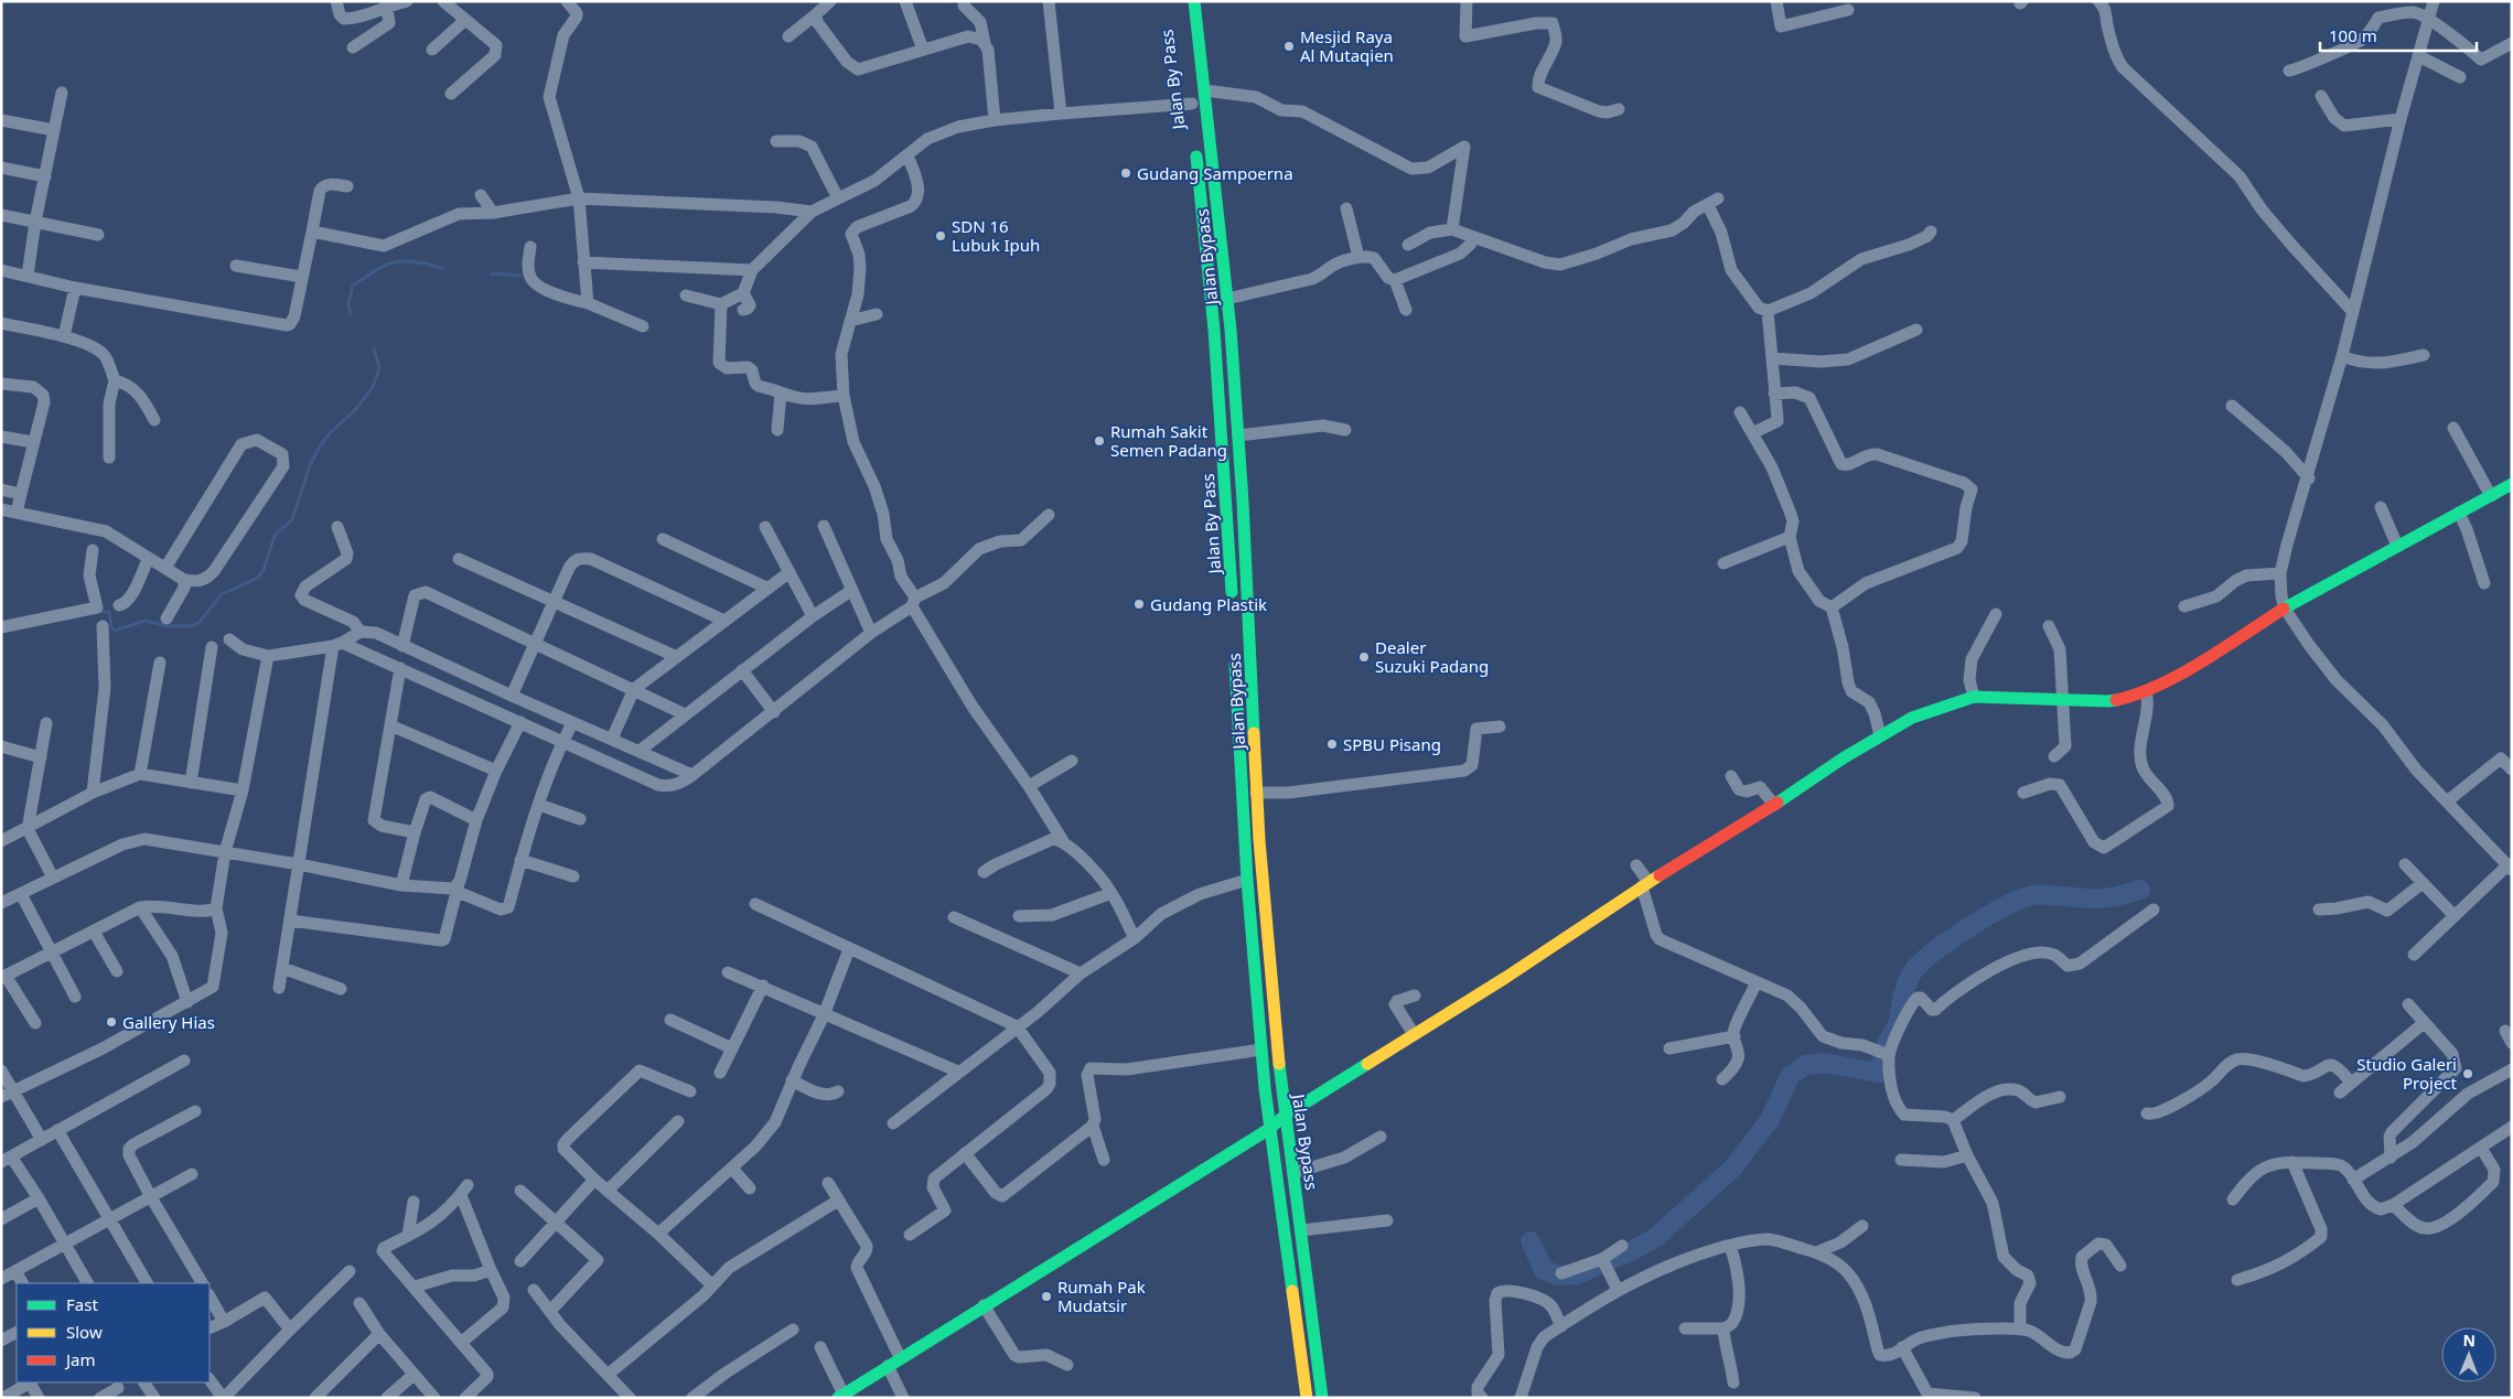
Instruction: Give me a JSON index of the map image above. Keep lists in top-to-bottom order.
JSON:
{
  "streets": {
    "main road": ["Jalan By Pass", "Jalan Bypass"]
  },
  "places": [
    "Mesjid Raya Al Mutaqien",
    "Gudang Sampoerna",
    "SDN 16 Lubuk Ipuh",
    "Rumah Sakit Semen Padang",
    "Gudang Plastik",
    "Dealer Suzuki Padang",
    "SPBU Pisang",
    "Gallery Hias",
    "Studio Galeri Project",
    "Rumah Pak Mudatsir"
  ],
  "legend": ["Fast", "Slow", "Jam"],
  "scale_bar": "100 m",
  "north": "top"
}
